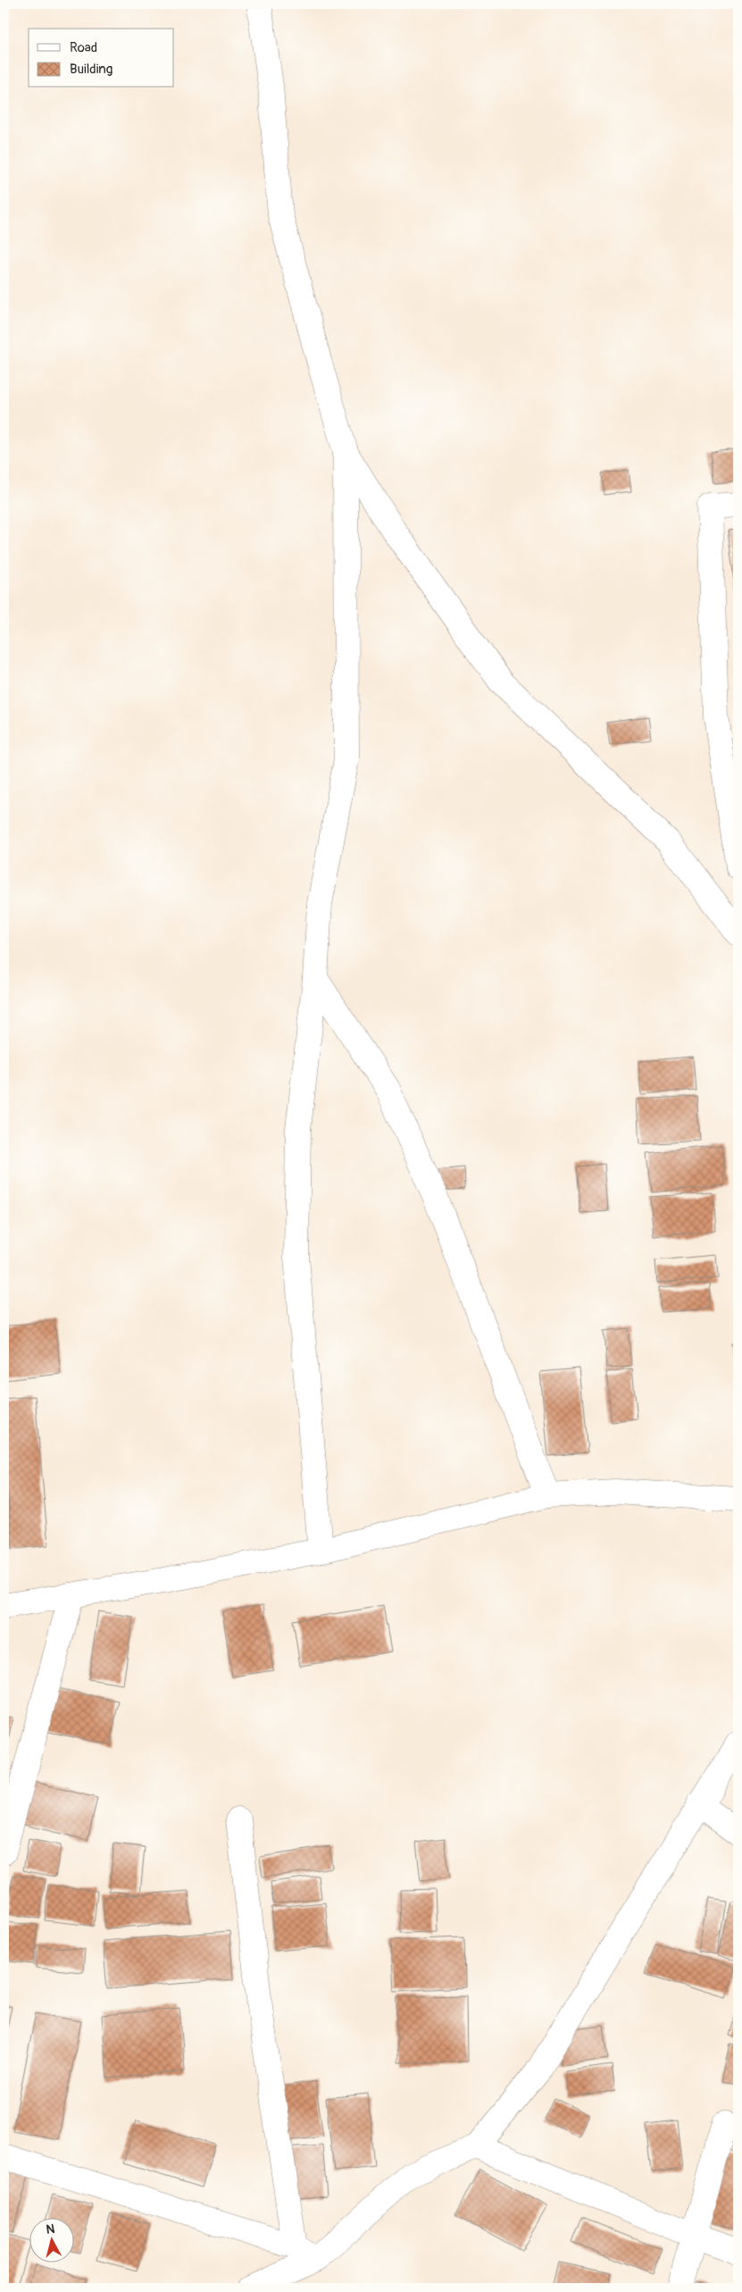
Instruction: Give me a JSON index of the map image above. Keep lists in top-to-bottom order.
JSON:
{
  "legend": ["Road", "Building"],
  "north": "top"
}
